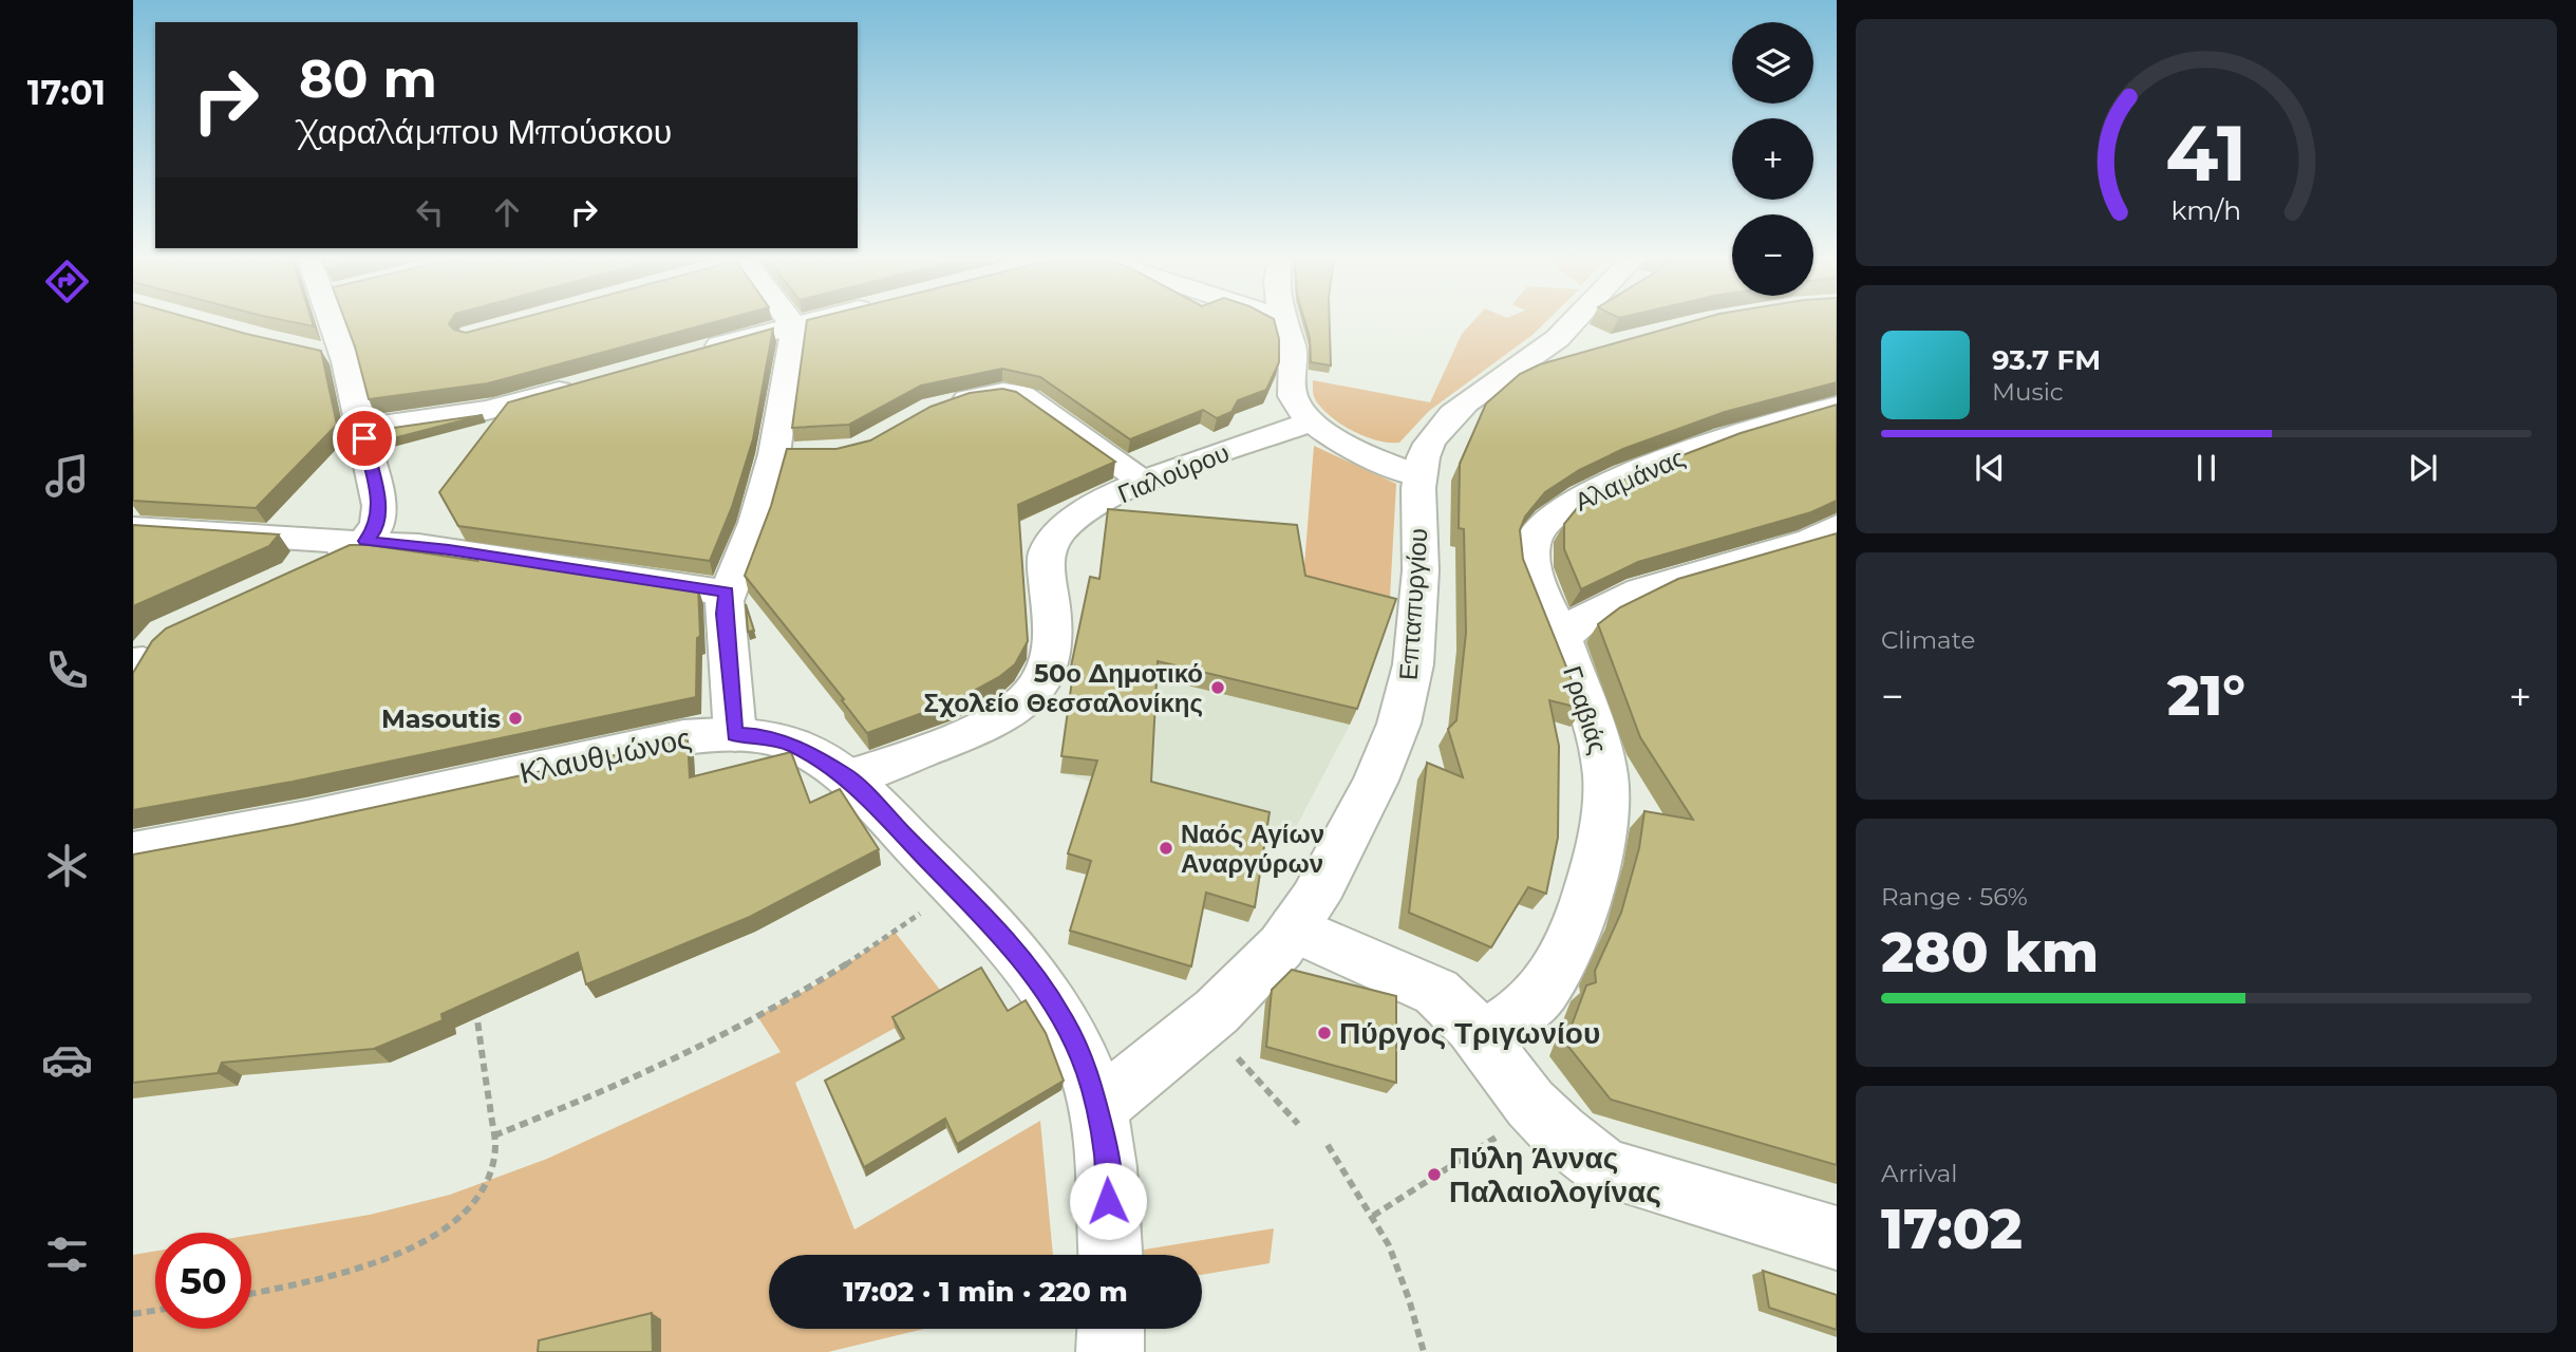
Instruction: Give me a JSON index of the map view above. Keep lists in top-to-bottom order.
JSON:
{
  "streets": {
    "street": [
      "Γιαλούρου",
      "Αλαμάνας",
      "Επταπυργίου",
      "Γραβιάς",
      "Κλαυθμώνος"
    ]
  },
  "crossings": [
    ["Γιαλούρου", "Κλαυθμώνος"],
    ["Αλαμάνας", "Γραβιάς"],
    ["Επταπυργίου", "Κλαυθμώνος"]
  ],
  "places": [
    "50ο Δημοτικό Σχολείο Θεσσαλονίκης",
    "Masoutis",
    "Ναός Αγίων Αναργύρων",
    "Πύργος Τριγωνίου",
    "Πύλη Άννας Παλαιολογίνας"
  ],
  "page": {
    "tabs": "17:01",
    "map_buttons": ["+", "−"],
    "turn": ["80 m", "Χαραλάμπου Μπούσκου"],
    "song": ["93.7 FM", "Music"],
    "tile": [
      "Climate",
      ["Range · 56%", "280 km"],
      ["Arrival", "17:02"]
    ],
    "heat": ["−", "21°", "+"],
    "limit": "50",
    "trip": "17:02 · 1 min · 220 m",
    "gauge": ["41", "km/h"]
  }
}
